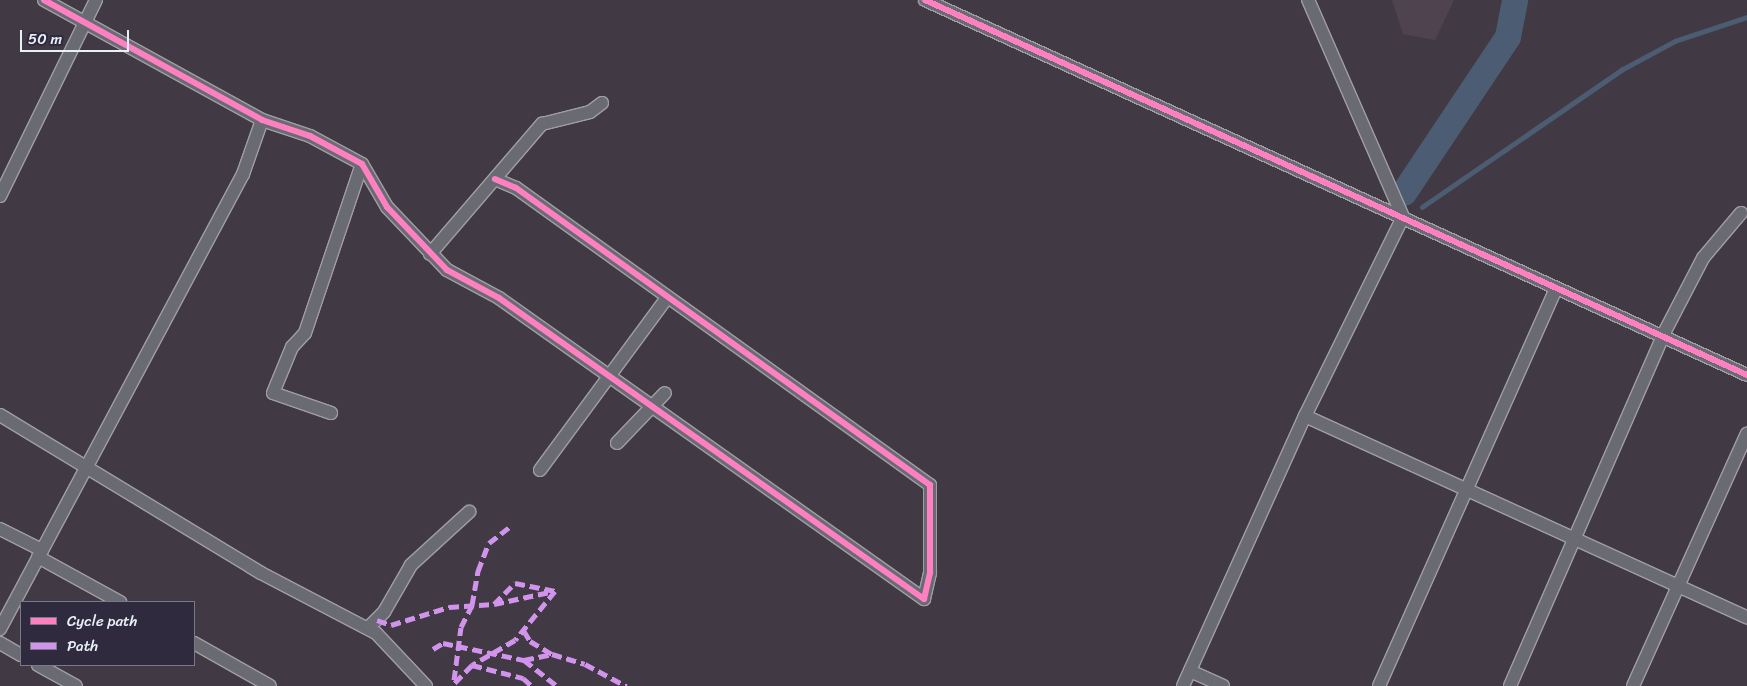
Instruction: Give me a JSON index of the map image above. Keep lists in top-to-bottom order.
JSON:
{
  "legend": ["Cycle path", "Path"],
  "scale_bar": "50 m"
}
